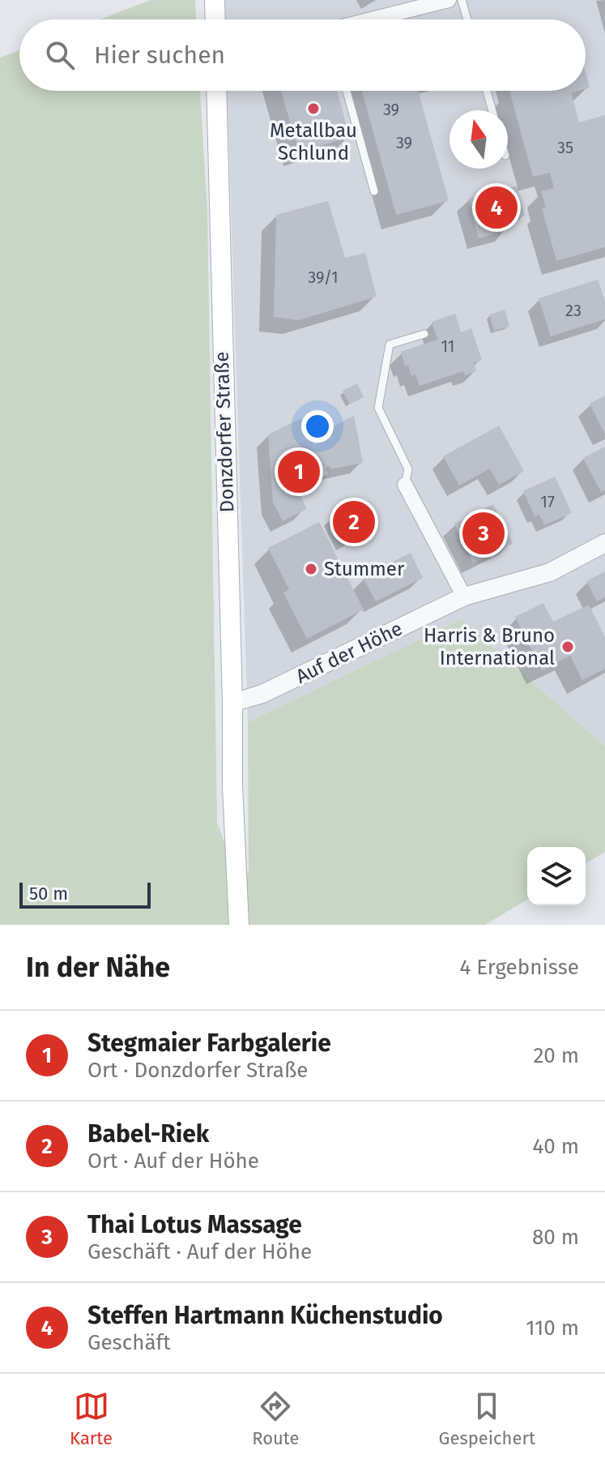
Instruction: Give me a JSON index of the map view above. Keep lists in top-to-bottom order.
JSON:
{
  "streets": {
    "main road": ["Donzdorfer Straße"],
    "street": ["Auf der Höhe"]
  },
  "crossings": [
    ["Donzdorfer Straße", "Auf der Höhe"]
  ],
  "places": ["Metallbau Schlund", "Stummer", "Harris & Bruno International"],
  "house_numbers": [
    "39",
    "39",
    "35",
    "39/1",
    "23",
    "11",
    "17"
  ],
  "scale_bar": "50 m",
  "north": "top",
  "page": {
    "search": "Hier suchen",
    "pins": [
      "4",
      "1",
      "2",
      "3"
    ],
    "scale": "50 m",
    "heading": ["In der Nähe", "4 Ergebnisse"],
    "list": [
      {
        "mark": "1",
        "name": "Stegmaier Farbgalerie",
        "note": "Ort · Donzdorfer Straße",
        "value": "20 m"
      },
      {
        "mark": "2",
        "name": "Babel-Riek",
        "note": "Ort · Auf der Höhe",
        "value": "40 m"
      },
      {
        "mark": "3",
        "name": "Thai Lotus Massage",
        "note": "Geschäft · Auf der Höhe",
        "value": "80 m"
      },
      {
        "mark": "4",
        "name": "Steffen Hartmann Küchenstudio",
        "note": "Geschäft",
        "value": "110 m"
      }
    ],
    "nav": ["Karte", "Route", "Gespeichert"]
  }
}
